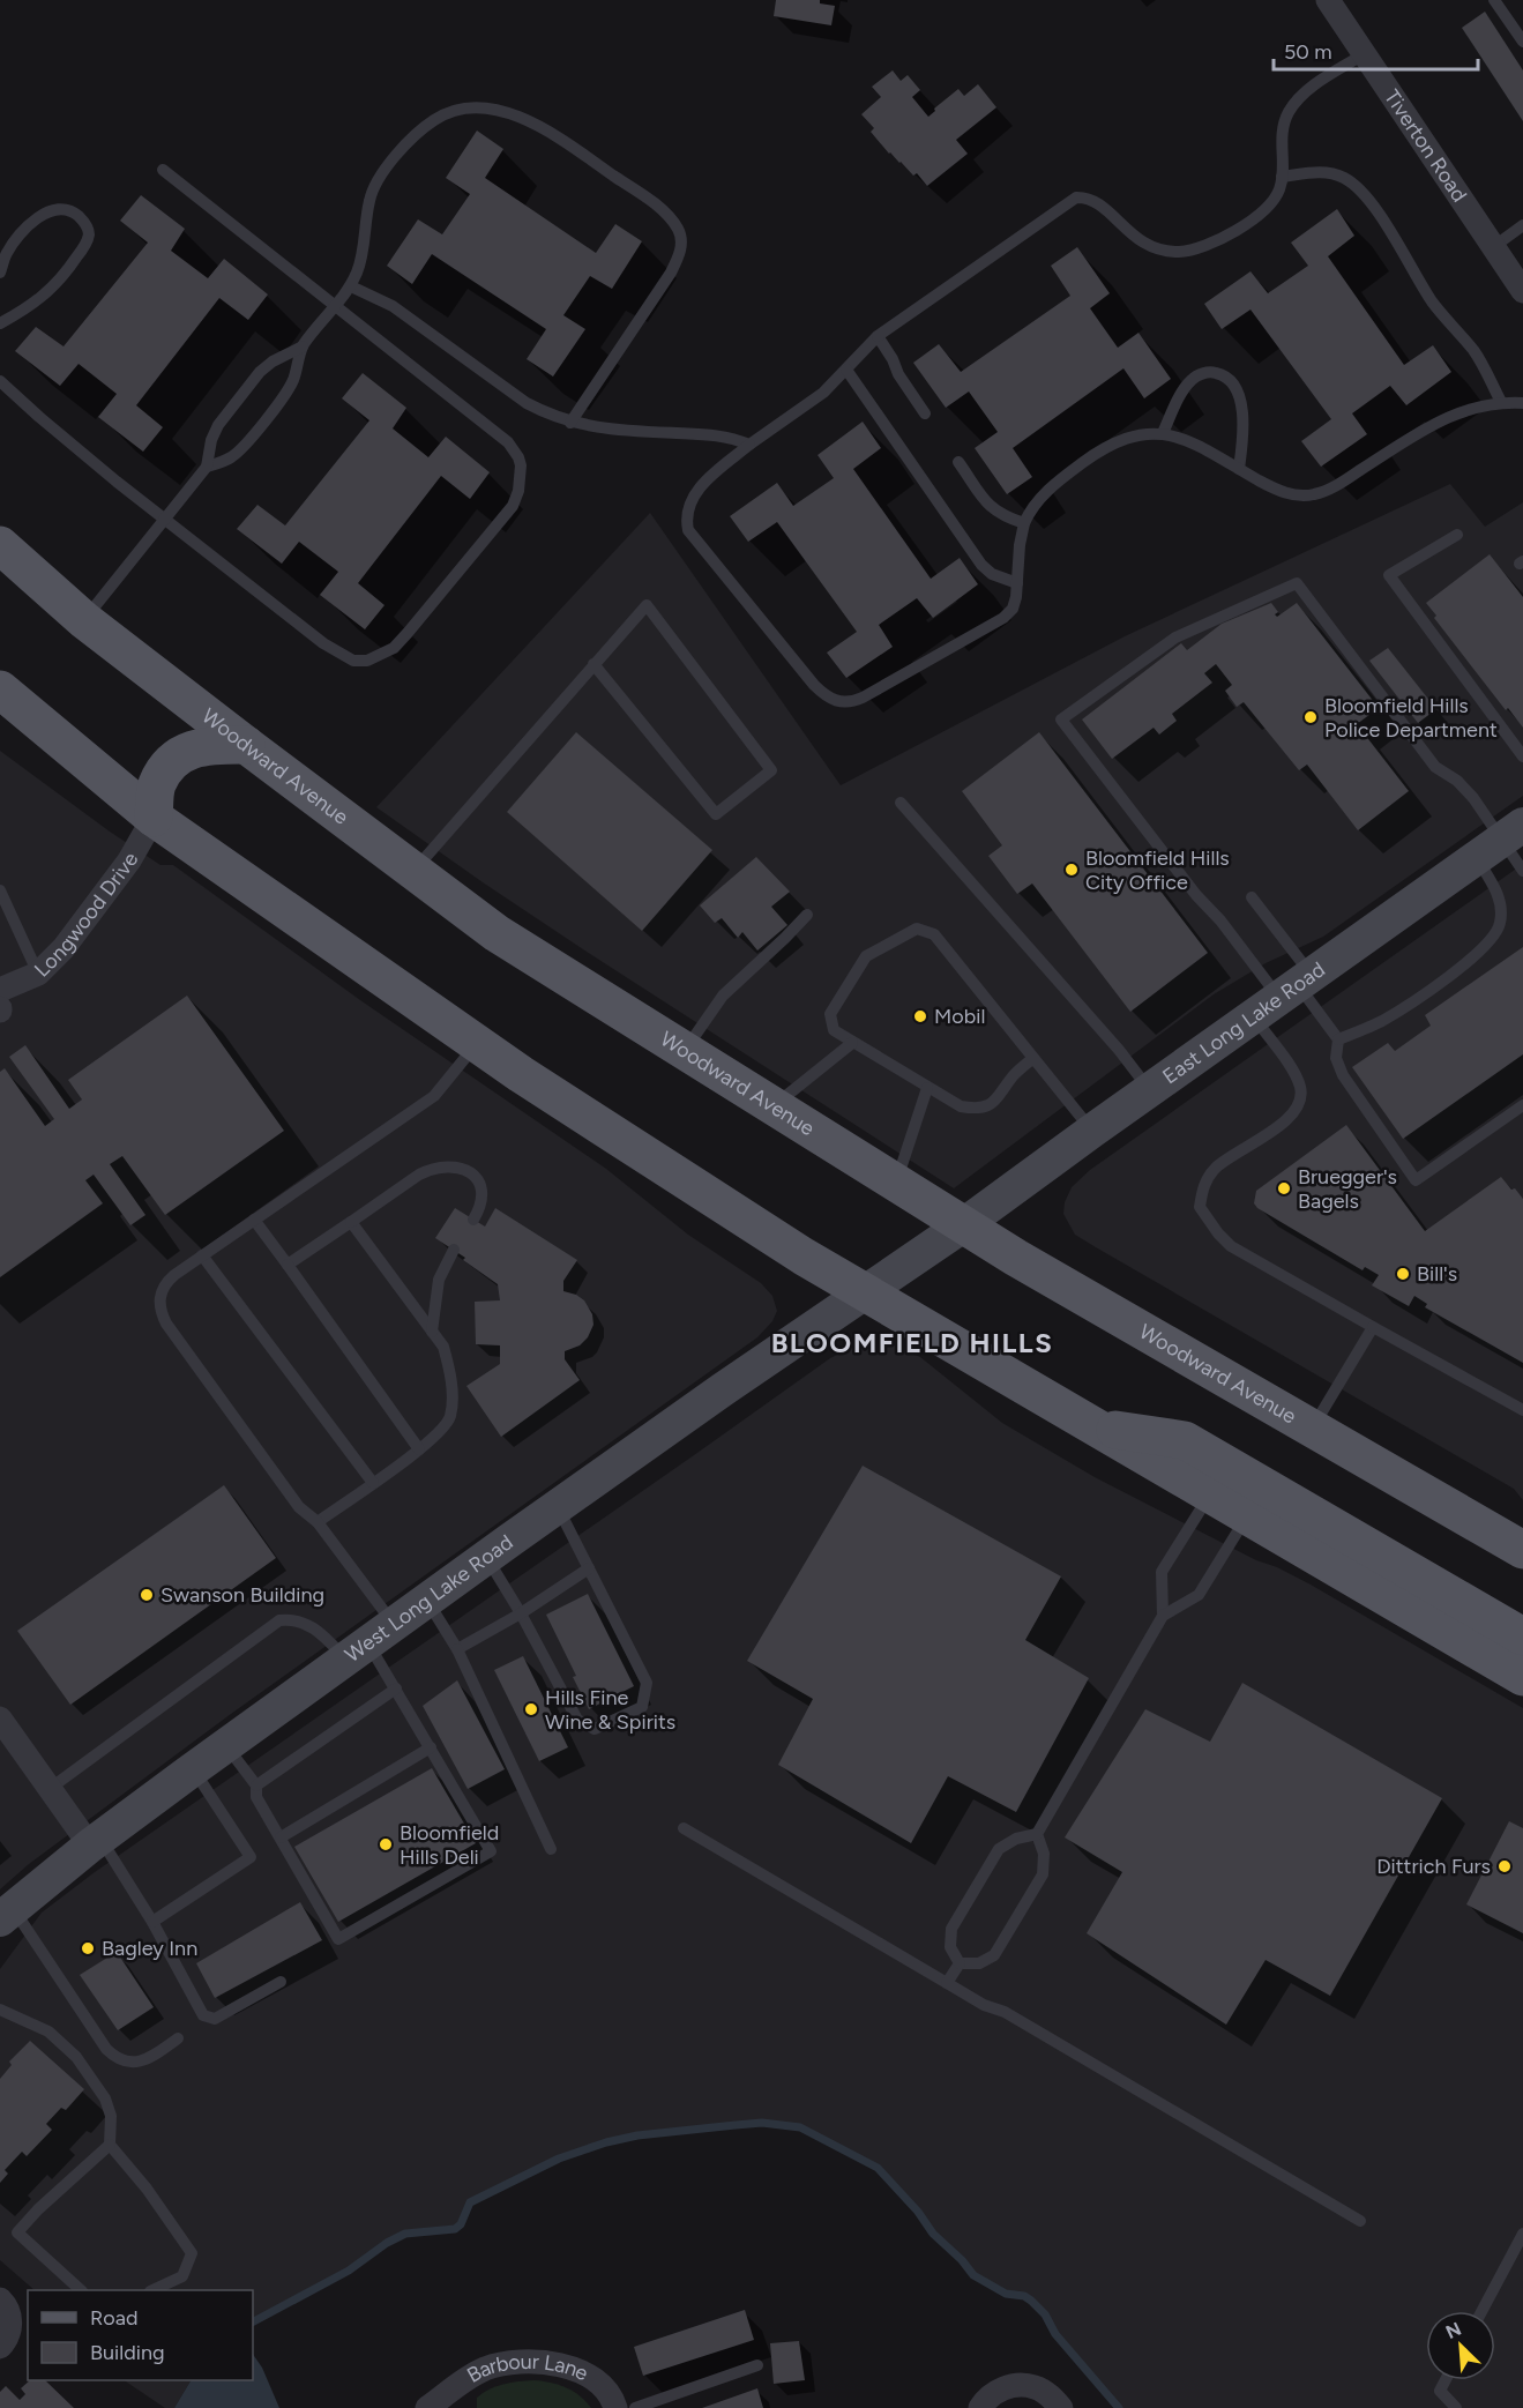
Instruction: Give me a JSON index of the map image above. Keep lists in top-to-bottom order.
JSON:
{
  "streets": {
    "main road": ["Woodward Avenue", "East Long Lake Road", "West Long Lake Road"],
    "street": ["Tiverton Road", "Longwood Drive", "Barbour Lane"]
  },
  "crossings": [
    ["Woodward Avenue", "East Long Lake Road"],
    ["East Long Lake Road", "West Long Lake Road"]
  ],
  "districts": ["BLOOMFIELD HILLS"],
  "places": [
    "Bloomfield Hills Police Department",
    "Bloomfield Hills City Office",
    "Mobil",
    "Bruegger's Bagels",
    "Bill's",
    "Swanson Building",
    "Hills Fine Wine & Spirits",
    "Bloomfield Hills Deli",
    "Dittrich Furs",
    "Bagley Inn"
  ],
  "legend": ["Road", "Building"],
  "scale_bar": "50 m",
  "north": "top left"
}
